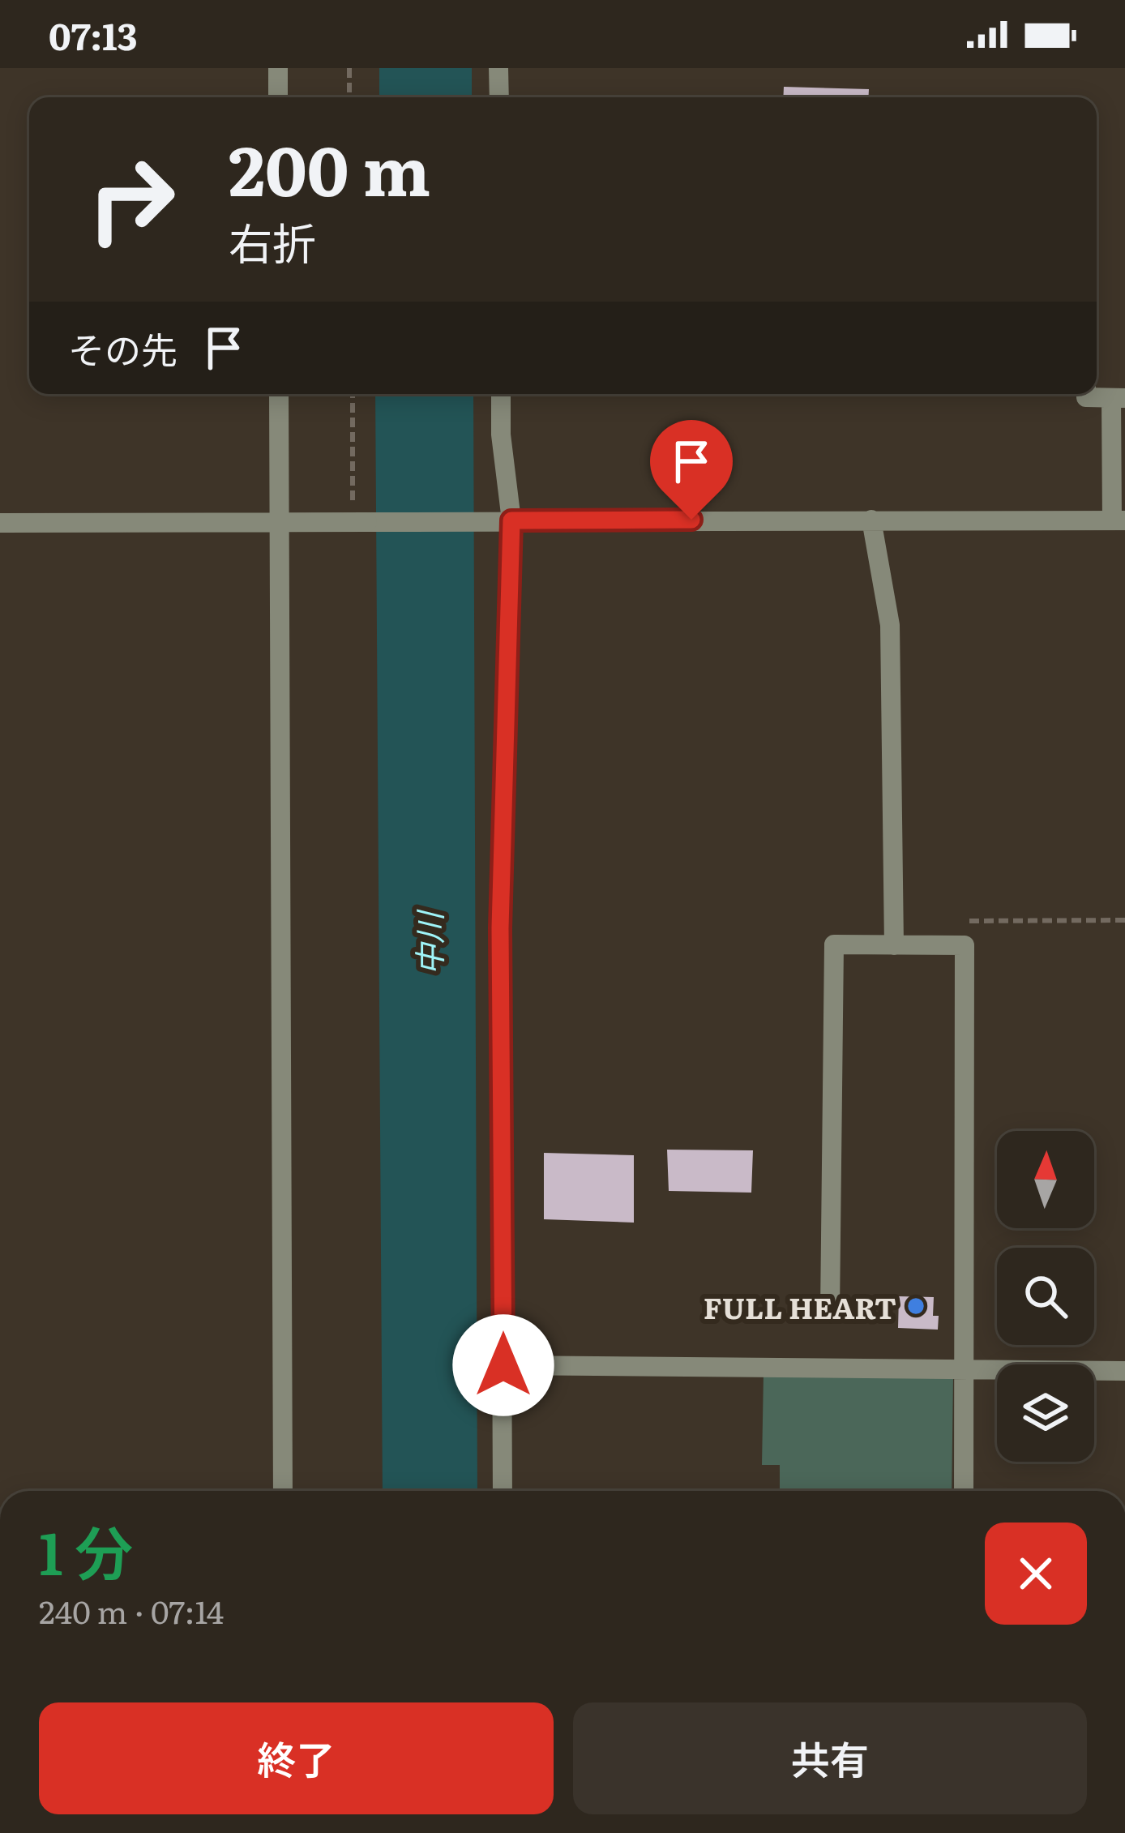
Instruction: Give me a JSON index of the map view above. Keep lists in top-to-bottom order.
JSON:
{
  "water": ["中川"],
  "places": ["FULL HEART"],
  "north": "top",
  "page": {
    "status": "07:13",
    "turn": ["200 m", "右折"],
    "then": "その先",
    "heading": ["1 分", "240 m · 07:14"],
    "buttons": ["終了", "共有"]
  }
}
